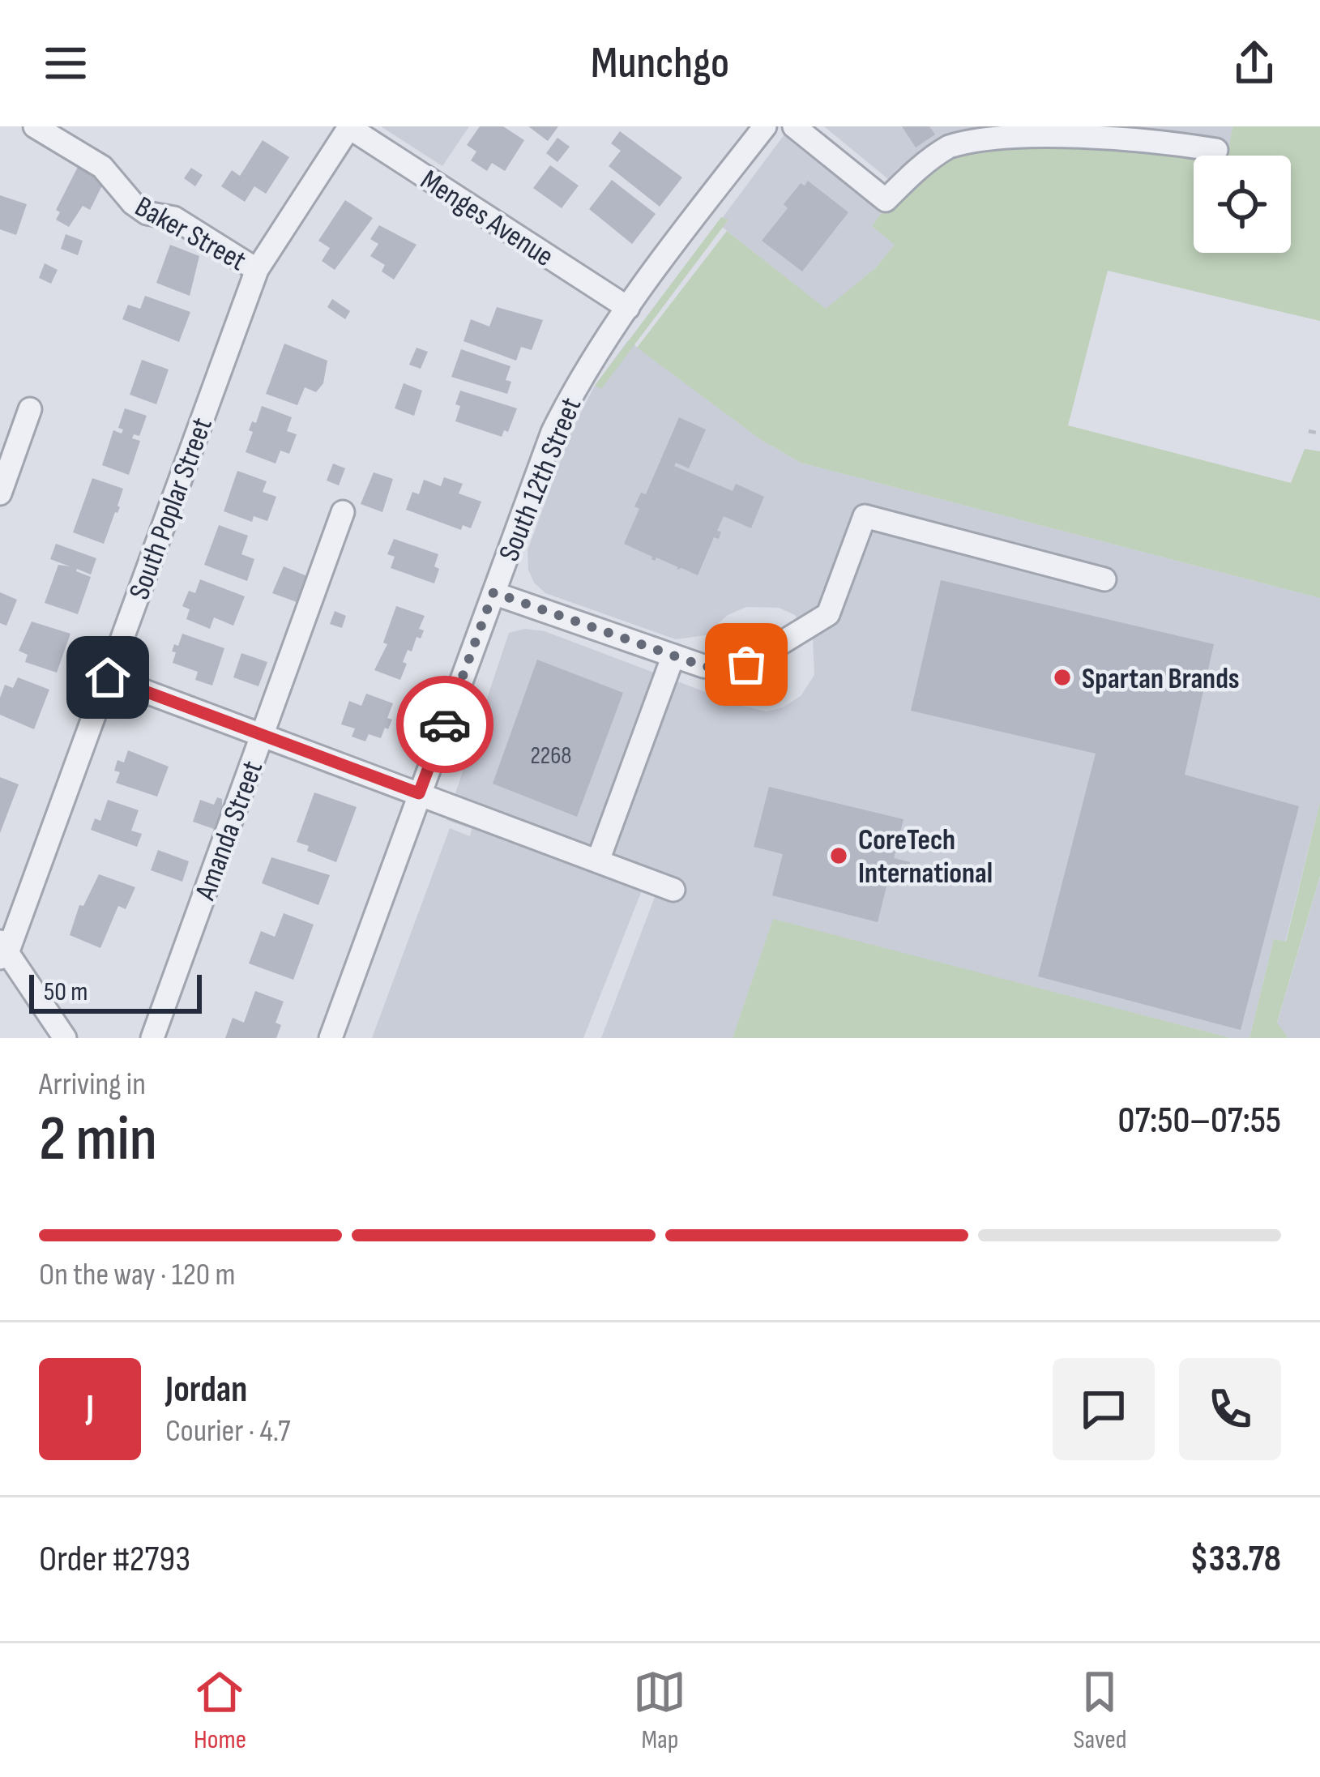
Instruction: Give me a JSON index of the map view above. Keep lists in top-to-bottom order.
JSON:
{
  "streets": {
    "street": [
      "Menges Avenue",
      "Baker Street",
      "South 12th Street",
      "South Poplar Street",
      "Amanda Street"
    ]
  },
  "crossings": [
    ["Menges Avenue", "South 12th Street"],
    ["Menges Avenue", "South Poplar Street"],
    ["Baker Street", "South Poplar Street"]
  ],
  "places": ["Spartan Brands", "CoreTech International"],
  "house_numbers": ["2268"],
  "scale_bar": "50 m",
  "page": {
    "header": "Munchgo",
    "scale": "50 m",
    "heading": ["2 min", "Arriving in", "07:50–07:55"],
    "panel": [
      "Jordan",
      "Courier · 4.7",
      "Order #2793",
      "$33.78"
    ],
    "bar": "On the way · 120 m",
    "round": "J",
    "tabs": ["Home", "Map", "Saved"]
  }
}
